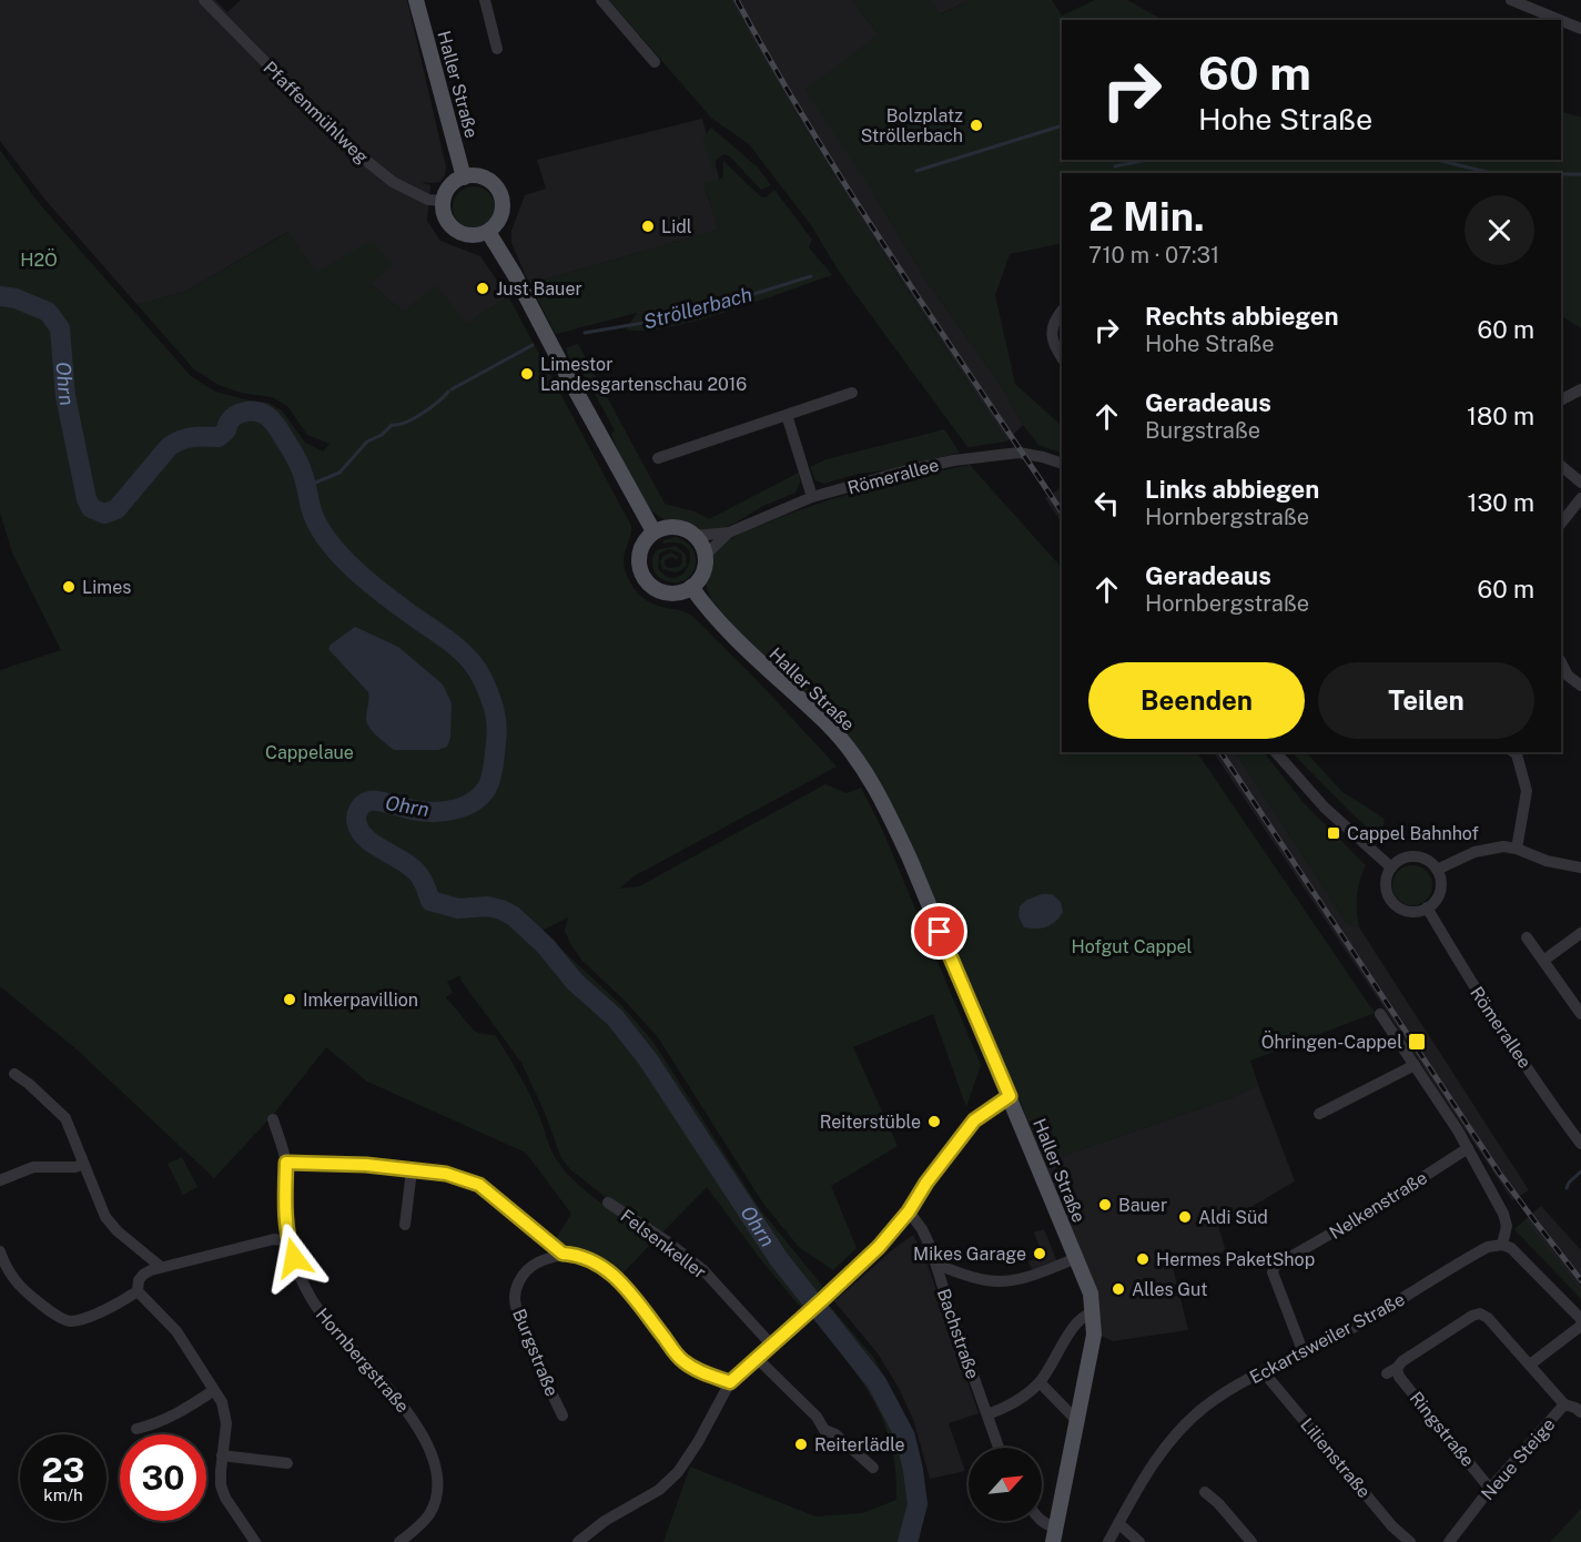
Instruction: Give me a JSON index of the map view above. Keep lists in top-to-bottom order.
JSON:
{
  "streets": {
    "main road": ["Haller Straße"],
    "street": [
      "Pfaffenmühlweg",
      "Römerallee",
      "Nelkenstraße",
      "Felsenkeller",
      "Bachstraße",
      "Eckartsweiler Straße",
      "Burgstraße",
      "Hornbergstraße",
      "Ringstraße",
      "Lilienstraße",
      "Neue Steige"
    ]
  },
  "crossings": [
    ["Haller Straße", "Pfaffenmühlweg"],
    ["Haller Straße", "Römerallee"],
    ["Nelkenstraße", "Eckartsweiler Straße"],
    ["Eckartsweiler Straße", "Lilienstraße"],
    ["Ringstraße", "Neue Steige"]
  ],
  "water": ["Ströllerbach", "Ohrn"],
  "parks": ["H2Ö", "Cappelaue", "Hofgut Cappel"],
  "places": {
    "other": [
      "Bolzplatz Ströllerbach",
      "Lidl",
      "Just Bauer",
      "Limestor Landesgartenschau 2016",
      "Limes",
      "Imkerpavillion",
      "Reiterstüble",
      "Bauer",
      "Aldi Süd",
      "Mikes Garage",
      "Hermes PaketShop",
      "Alles Gut",
      "Reiterlädle"
    ],
    "transit": ["Cappel Bahnhof", "Öhringen-Cappel"]
  },
  "north": "top right",
  "page": {
    "turn": ["60 m", "Hohe Straße"],
    "heading": ["2 Min.", "710 m · 07:31"],
    "list": [
      {
        "name": "Rechts abbiegen",
        "note": "Hohe Straße",
        "value": "60 m"
      },
      {
        "name": "Geradeaus",
        "note": "Burgstraße",
        "value": "180 m"
      },
      {
        "name": "Links abbiegen",
        "note": "Hornbergstraße",
        "value": "130 m"
      },
      {
        "name": "Geradeaus",
        "note": "Hornbergstraße",
        "value": "60 m"
      }
    ],
    "buttons": ["Beenden", "Teilen"],
    "speed": "23 km/h",
    "limit": "30"
  }
}
